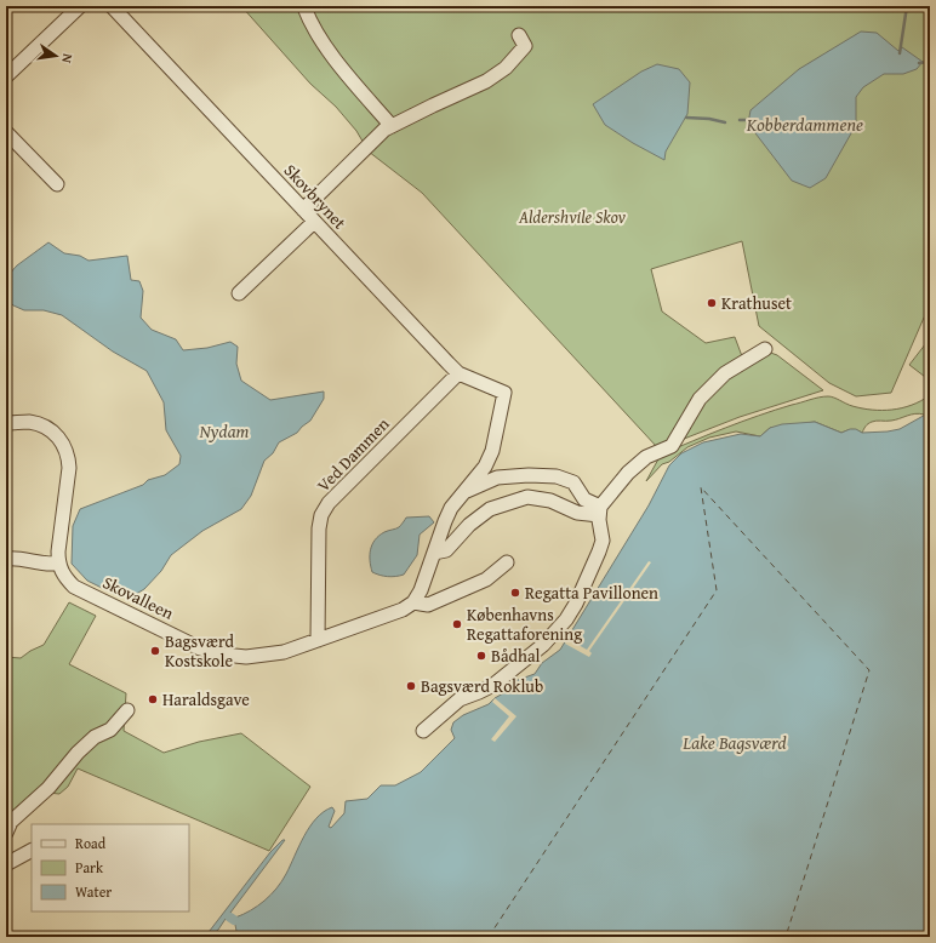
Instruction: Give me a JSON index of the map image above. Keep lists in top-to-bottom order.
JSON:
{
  "streets": {
    "street": ["Skovbrynet", "Ved Dammen", "Skovalleen"]
  },
  "crossings": [
    ["Skovbrynet", "Ved Dammen"],
    ["Ved Dammen", "Skovalleen"]
  ],
  "water": ["Kobberdammene", "Nydam", "Lake Bagsværd"],
  "parks": ["Aldershvile Skov"],
  "places": [
    "Krathuset",
    "Regatta Pavillonen",
    "Københavns Regattaforening",
    "Bagsværd Kostskole",
    "Bådhal",
    "Bagsværd Roklub",
    "Haraldsgave"
  ],
  "legend": ["Road", "Park", "Water"],
  "north": "right"
}
